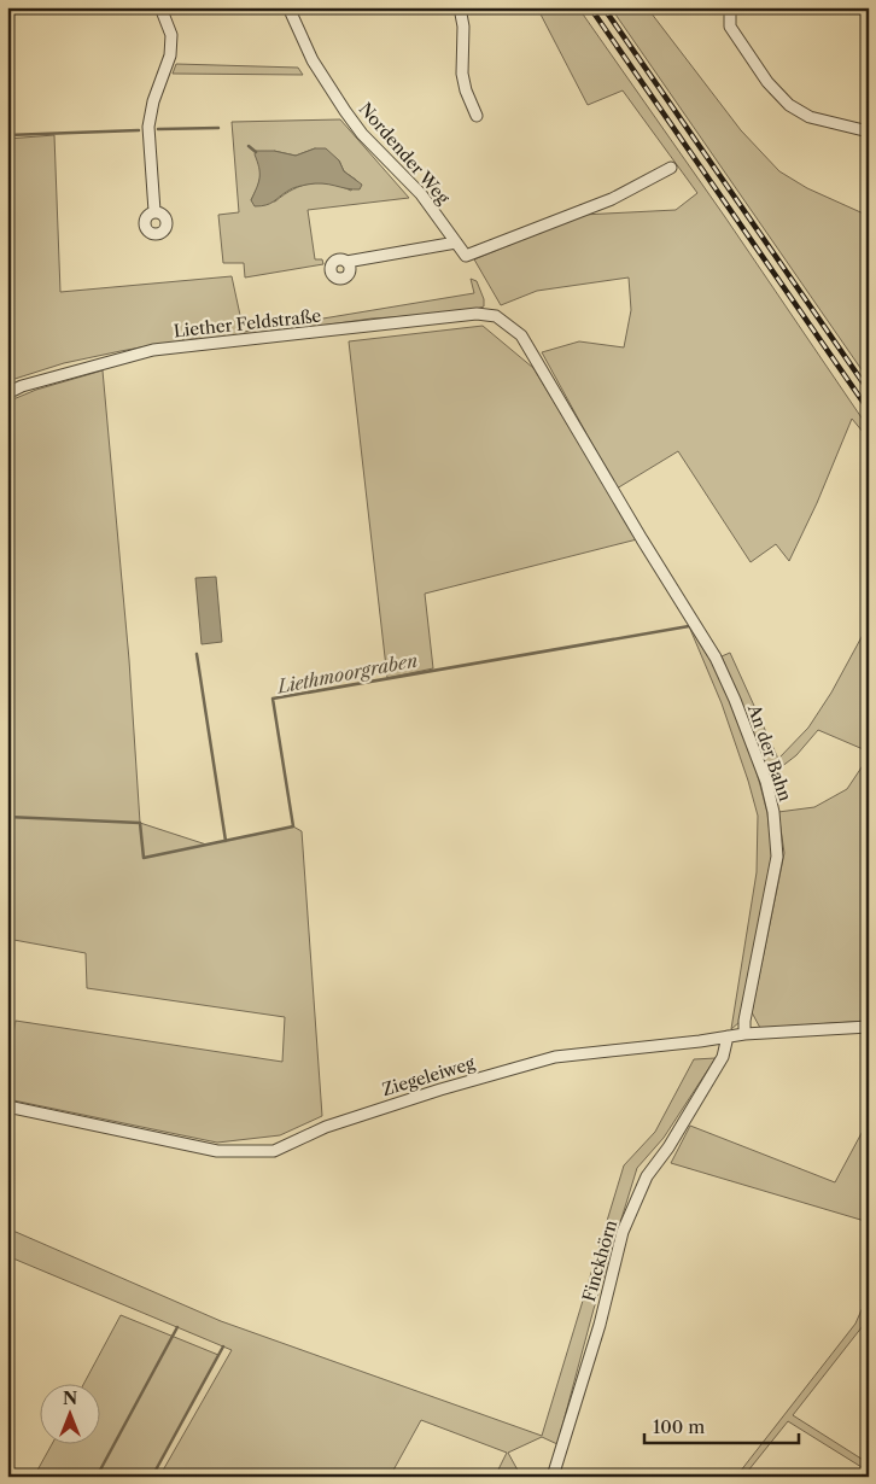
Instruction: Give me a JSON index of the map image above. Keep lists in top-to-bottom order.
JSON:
{
  "streets": {
    "street": [
      "Nordender Weg",
      "Liether Feldstraße",
      "An der Bahn",
      "Ziegeleiweg",
      "Finckhörn"
    ]
  },
  "crossings": [
    ["Liether Feldstraße", "An der Bahn"],
    ["An der Bahn", "Ziegeleiweg"],
    ["Ziegeleiweg", "Finckhörn"]
  ],
  "water": ["Liethmoorgraben"],
  "scale_bar": "100 m",
  "north": "top"
}
